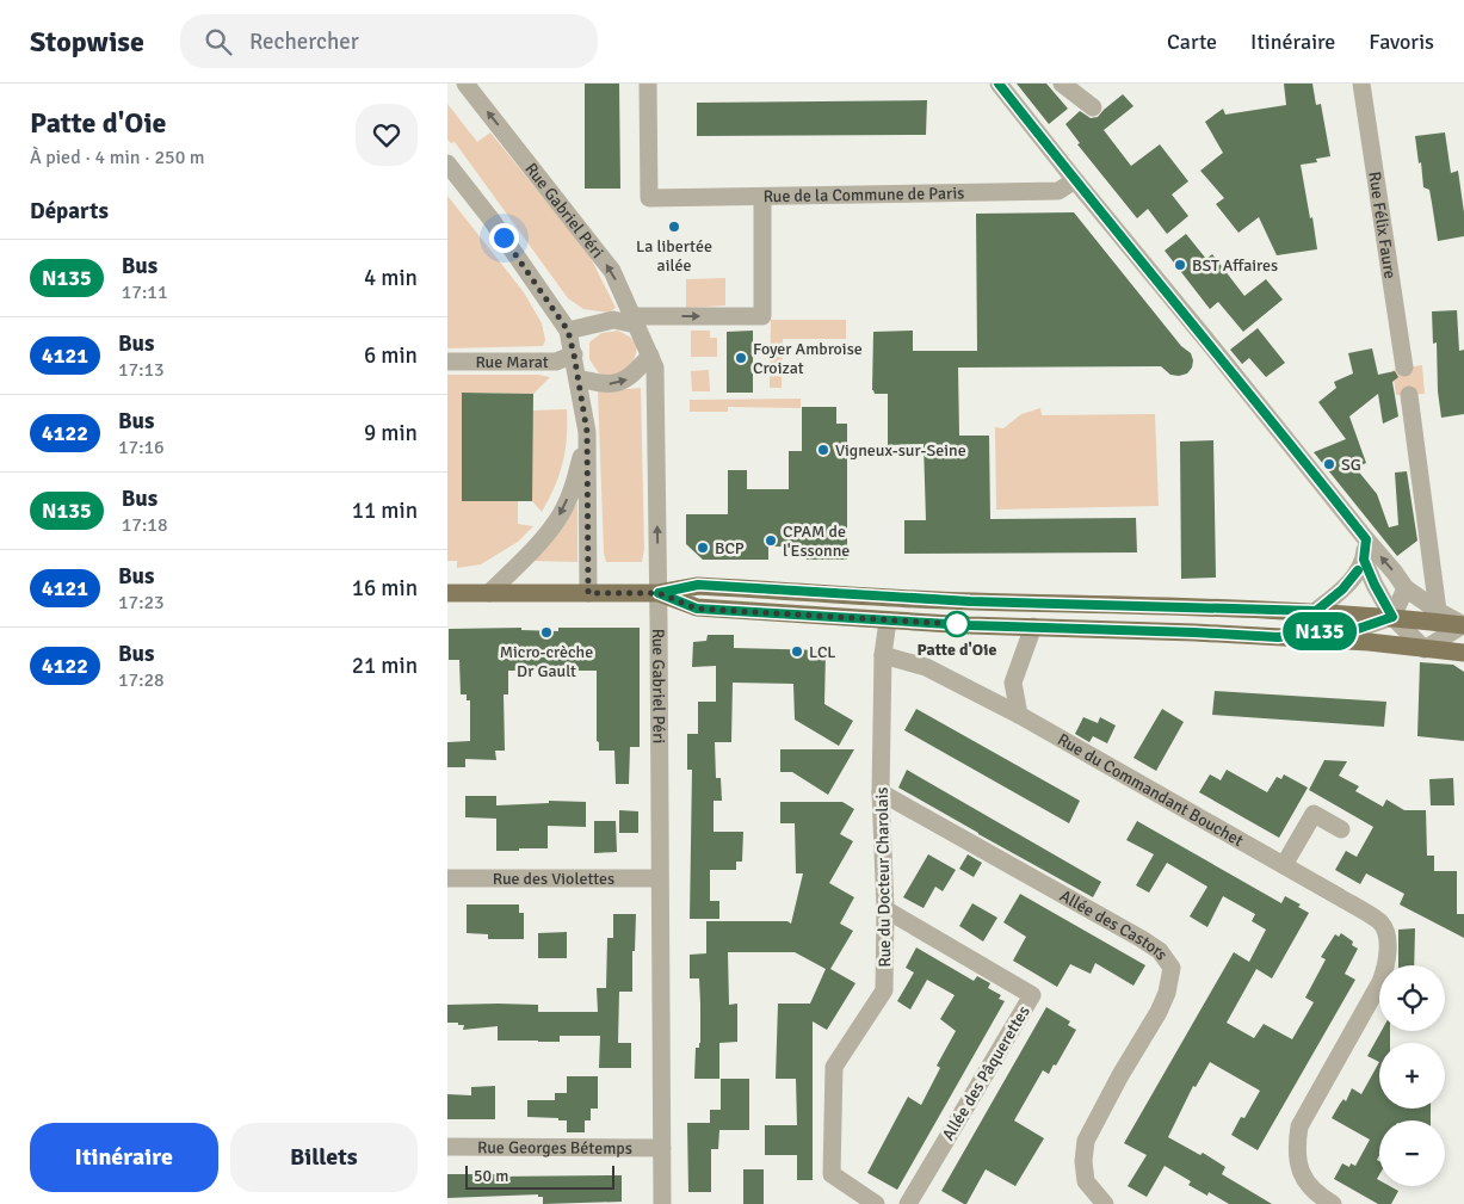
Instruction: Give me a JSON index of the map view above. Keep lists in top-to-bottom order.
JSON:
{
  "streets": {
    "street": [
      "Rue de la Commune de Paris",
      "Rue Gabriel Péri",
      "Rue Félix Faure",
      "Rue Marat",
      "Rue du Commandant Bouchet",
      "Rue du Docteur Charolais",
      "Rue des Violettes",
      "Allée des Castors",
      "Allée des Pâquerettes",
      "Rue Georges Bétemps"
    ]
  },
  "crossings": [
    ["Rue Gabriel Péri", "Rue Marat"],
    ["Rue Gabriel Péri", "Rue des Violettes"],
    ["Rue Gabriel Péri", "Rue Georges Bétemps"],
    ["Rue du Commandant Bouchet", "Rue du Docteur Charolais"],
    ["Rue du Docteur Charolais", "Allée des Castors"],
    ["Rue du Docteur Charolais", "Allée des Pâquerettes"]
  ],
  "places": [
    "La libertée ailée",
    "BST Affaires",
    "Foyer Ambroise Croizat",
    "Vigneux-sur-Seine",
    "SG",
    "CPAM de l'Essonne",
    "BCP",
    "Patte d'Oie",
    "Micro-crèche Dr Gault",
    "LCL"
  ],
  "lines": ["bus line N135"],
  "scale_bar": "50 m",
  "page": {
    "header": "Stopwise",
    "search": "Rechercher",
    "nav": ["Carte", "Itinéraire", "Favoris"],
    "heading": [
      ["Patte d'Oie", "À pied · 4 min · 250 m"],
      "Départs"
    ],
    "on_map": "N135",
    "list": [
      {
        "mark": "N135",
        "name": "Bus",
        "note": "17:11",
        "value": "4 min"
      },
      {
        "mark": "4121",
        "name": "Bus",
        "note": "17:13",
        "value": "6 min"
      },
      {
        "mark": "4122",
        "name": "Bus",
        "note": "17:16",
        "value": "9 min"
      },
      {
        "mark": "N135",
        "name": "Bus",
        "note": "17:18",
        "value": "11 min"
      },
      {
        "mark": "4121",
        "name": "Bus",
        "note": "17:23",
        "value": "16 min"
      },
      {
        "mark": "4122",
        "name": "Bus",
        "note": "17:28",
        "value": "21 min"
      }
    ],
    "map_buttons": ["+", "−"],
    "buttons": ["Itinéraire", "Billets"],
    "scale": "50 m"
  }
}
